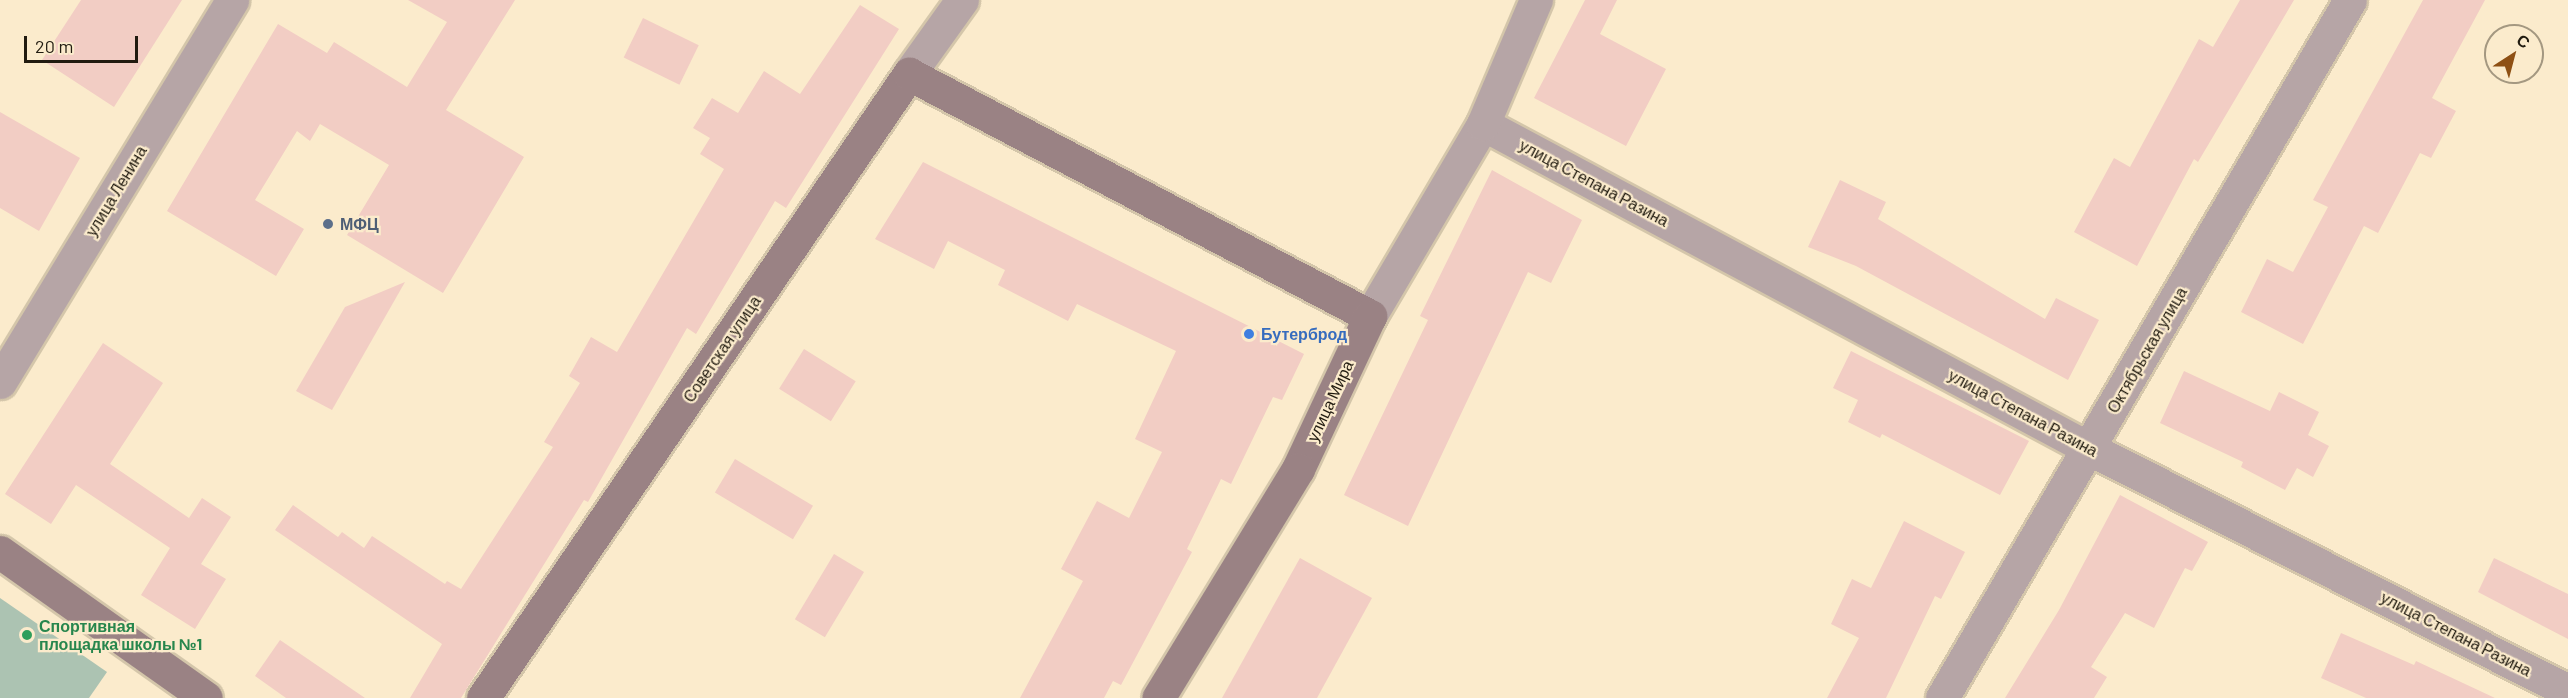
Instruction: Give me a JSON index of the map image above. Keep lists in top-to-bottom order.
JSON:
{
  "streets": {
    "street": [
      "улица Степана Разина",
      "улица Ленина",
      "Советская улица",
      "Октябрьская улица",
      "улица Мира"
    ]
  },
  "crossings": [
    ["улица Степана Разина", "Октябрьская улица"],
    ["улица Степана Разина", "улица Мира"]
  ],
  "places": ["МФЦ", "Бутерброд", "Спортивная площадка школы №1"],
  "scale_bar": "20 m",
  "north": "top right"
}
